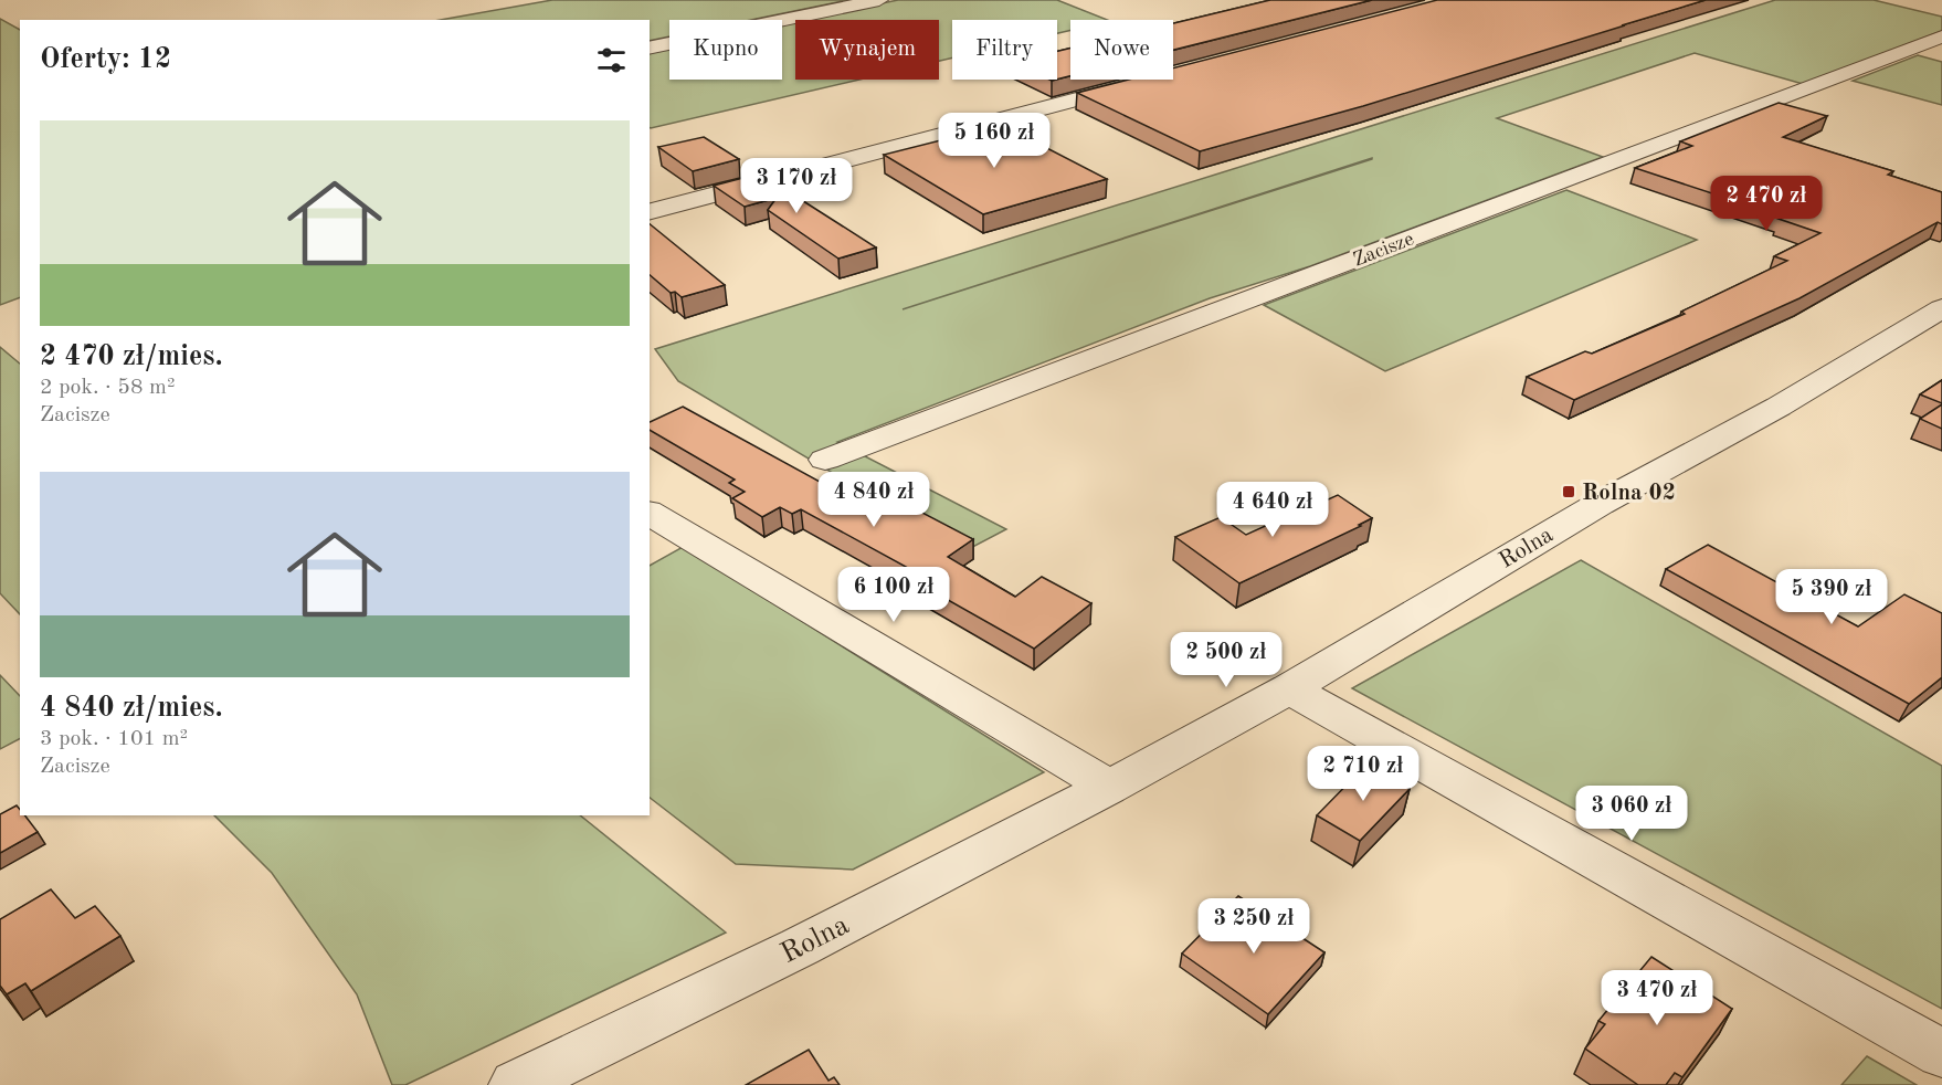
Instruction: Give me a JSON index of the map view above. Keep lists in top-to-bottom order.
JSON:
{
  "streets": {
    "street": ["Zacisze", "Rolna"]
  },
  "places": {
    "transit": ["Rolna 02"]
  },
  "page": {
    "chip": [
      "Kupno",
      "Wynajem",
      "Filtry",
      "Nowe"
    ],
    "heading": "Oferty: 12",
    "list": [
      {
        "name": "2 470 zł/mies.",
        "note": "2 pok. · 58 m² · Zacisze"
      },
      {
        "name": "4 840 zł/mies.",
        "note": "3 pok. · 101 m² · Zacisze"
      }
    ],
    "price": [
      "5 160 zł",
      "3 170 zł",
      "2 470 zł",
      "4 840 zł",
      "4 640 zł",
      "6 100 zł",
      "5 390 zł",
      "2 500 zł",
      "2 710 zł",
      "3 060 zł",
      "3 250 zł",
      "3 470 zł"
    ]
  }
}
